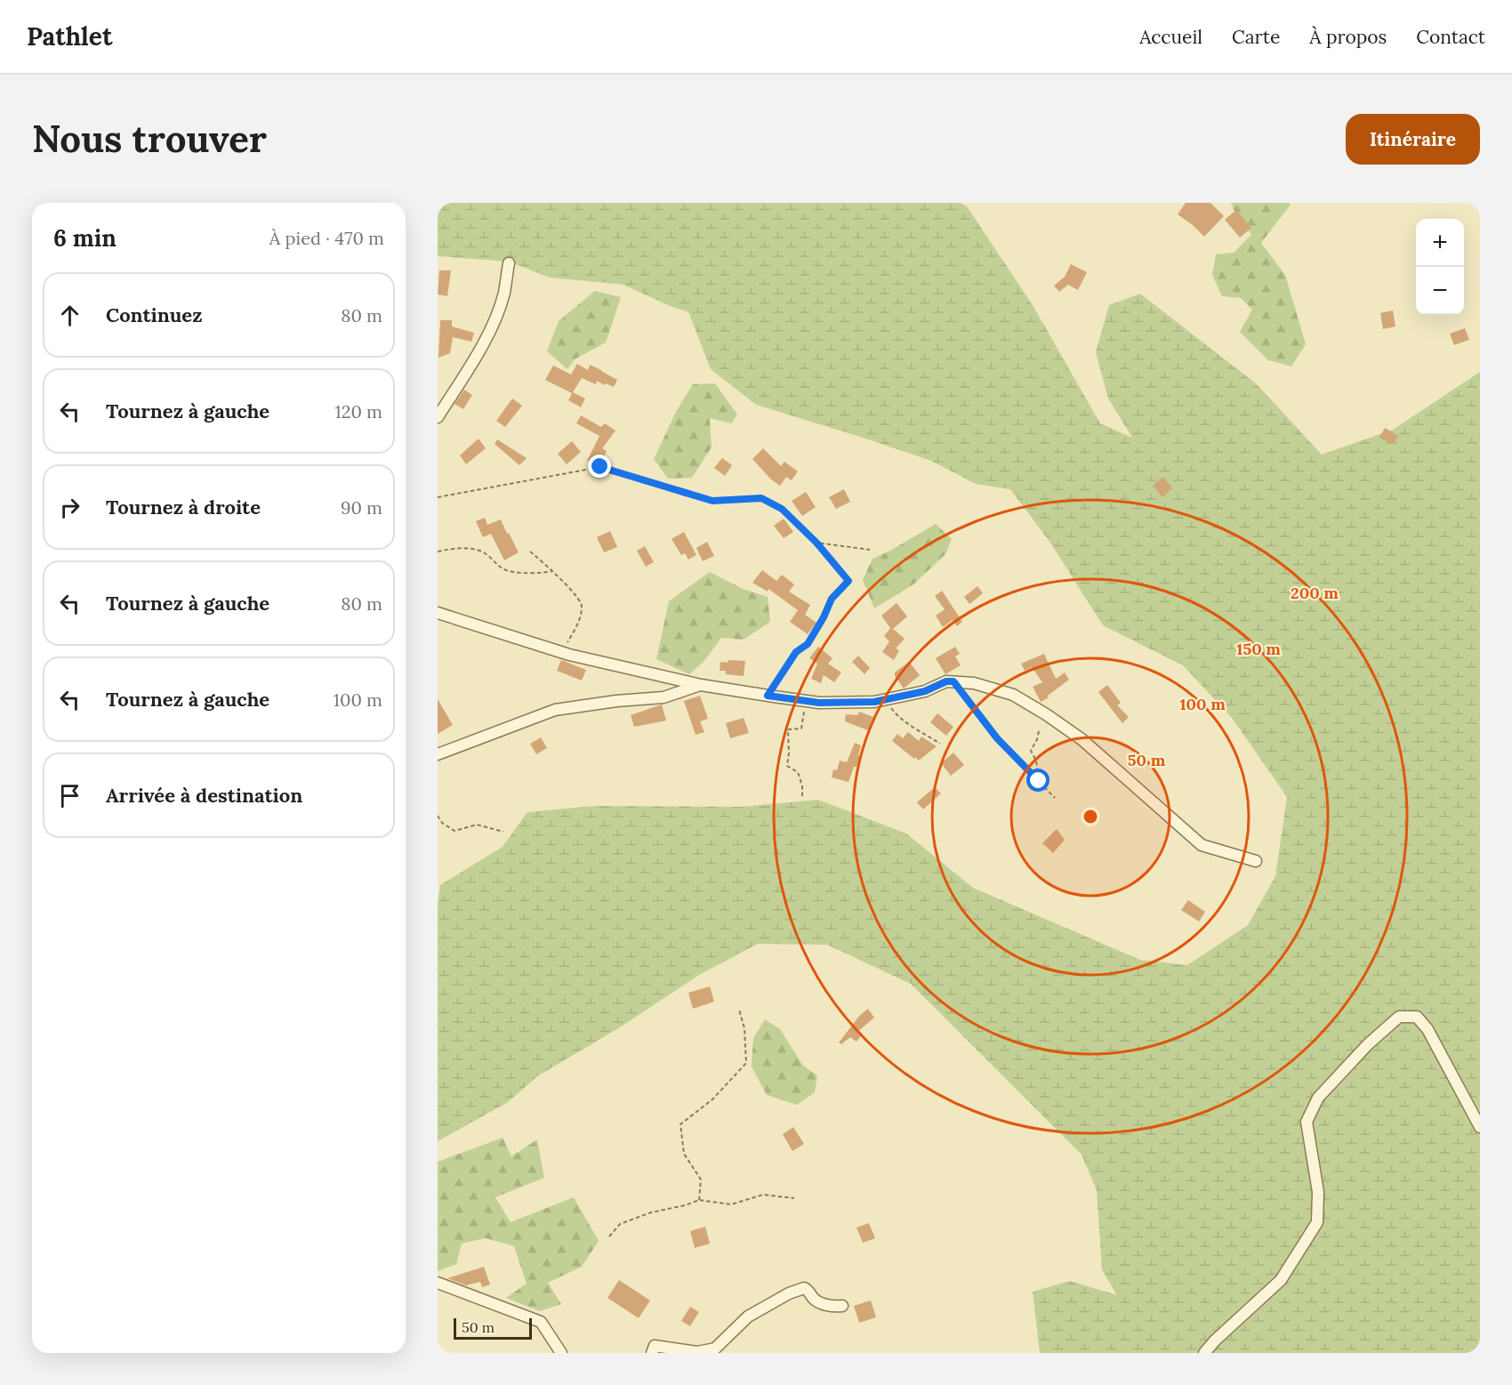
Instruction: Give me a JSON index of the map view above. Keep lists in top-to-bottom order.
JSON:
{
  "scale_bar": "50 m",
  "page": {
    "header": "Pathlet",
    "nav": [
      "Accueil",
      "Carte",
      "À propos",
      "Contact"
    ],
    "buttons": "Itinéraire",
    "title": "Nous trouver",
    "heading": ["6 min", "À pied · 470 m"],
    "map_buttons": ["+", "−"],
    "list": [
      ["Continuez", "80 m"],
      ["Tournez à gauche", "120 m"],
      ["Tournez à droite", "90 m"],
      ["Tournez à gauche", "80 m"],
      ["Tournez à gauche", "100 m"],
      "Arrivée à destination"
    ],
    "scale": "50 m"
  },
  "rings": [
    "200 m",
    "150 m",
    "100 m",
    "50 m"
  ]
}
